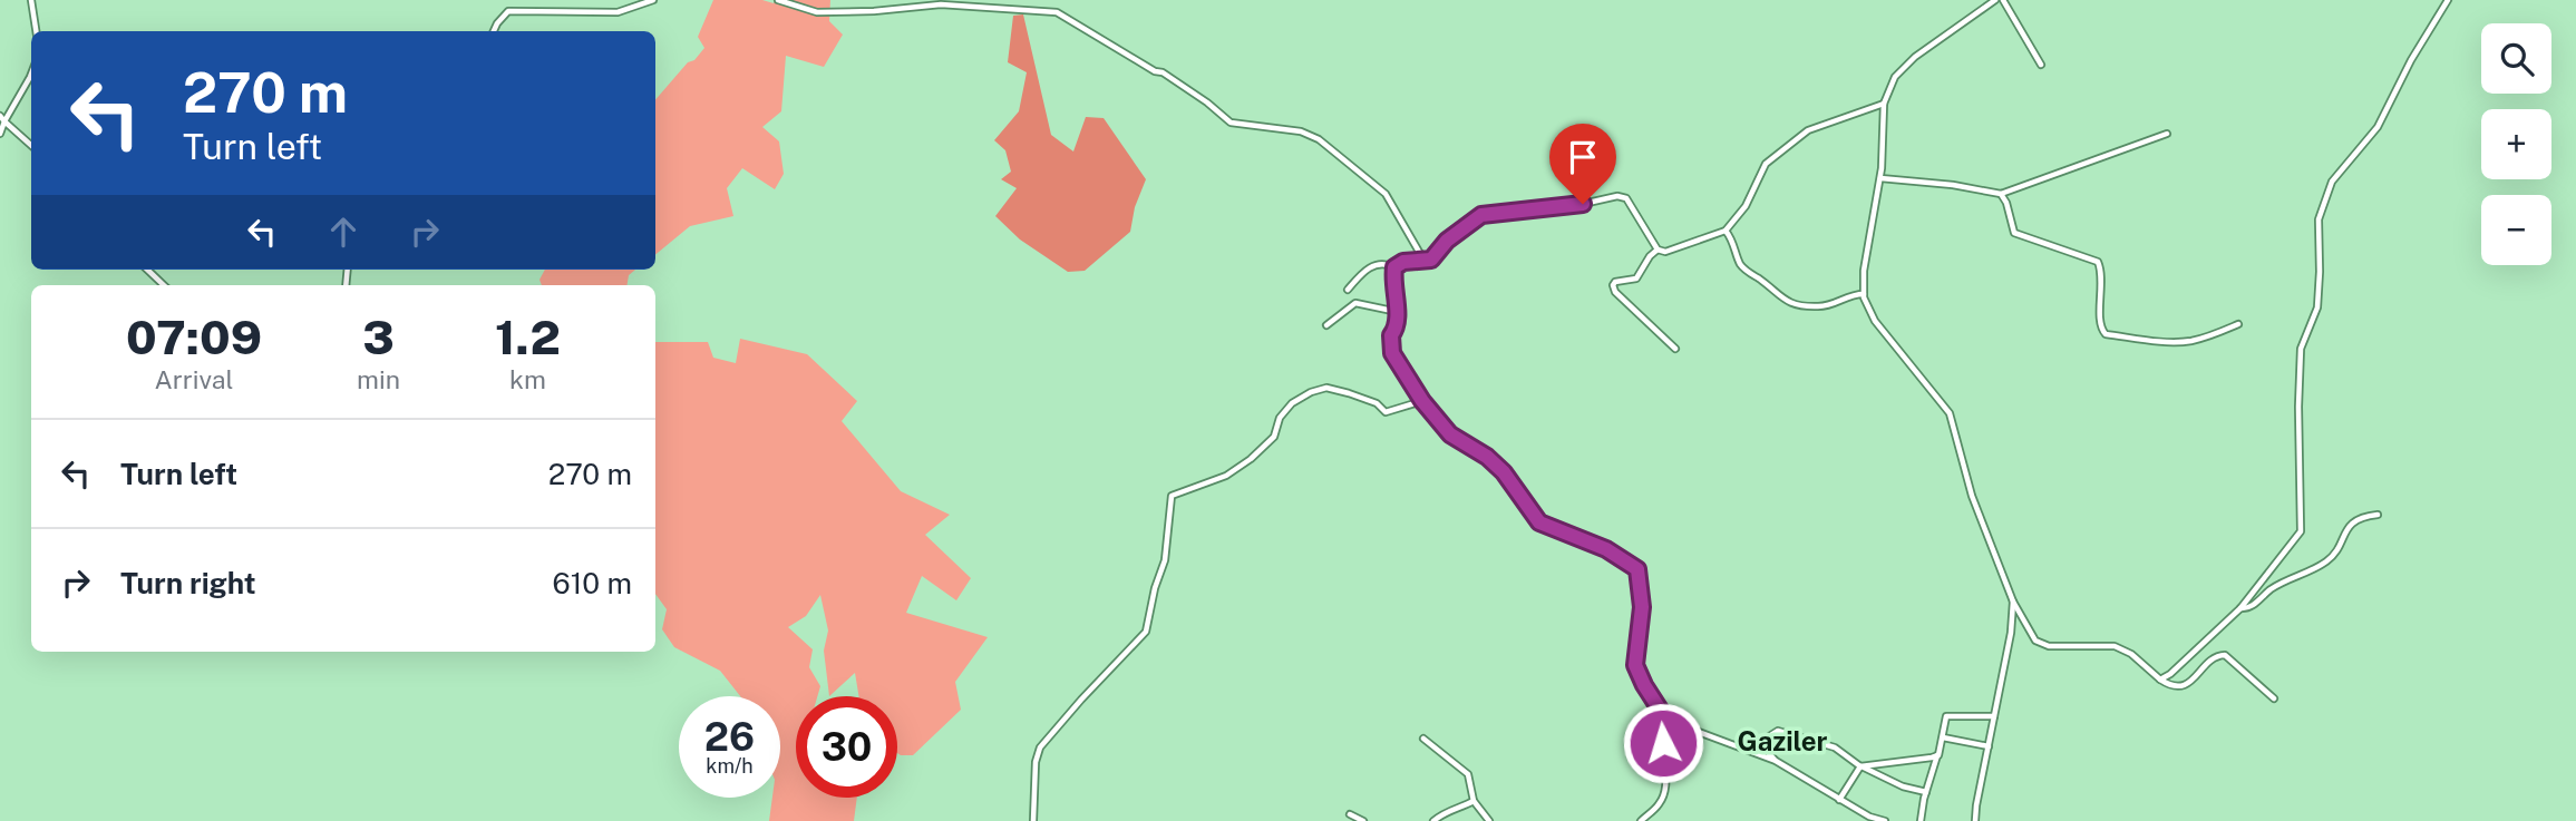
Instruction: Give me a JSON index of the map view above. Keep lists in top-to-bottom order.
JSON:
{
  "districts": ["Gaziler"],
  "page": {
    "map_buttons": ["+", "−"],
    "turn": ["270 m", "Turn left"],
    "eta": [
      "07:09",
      "Arrival",
      "3",
      "min",
      "1.2",
      "km"
    ],
    "list": [
      {
        "name": "Turn left",
        "value": "270 m"
      },
      {
        "name": "Turn right",
        "value": "610 m"
      }
    ],
    "speed": "26 km/h",
    "limit": "30"
  }
}
